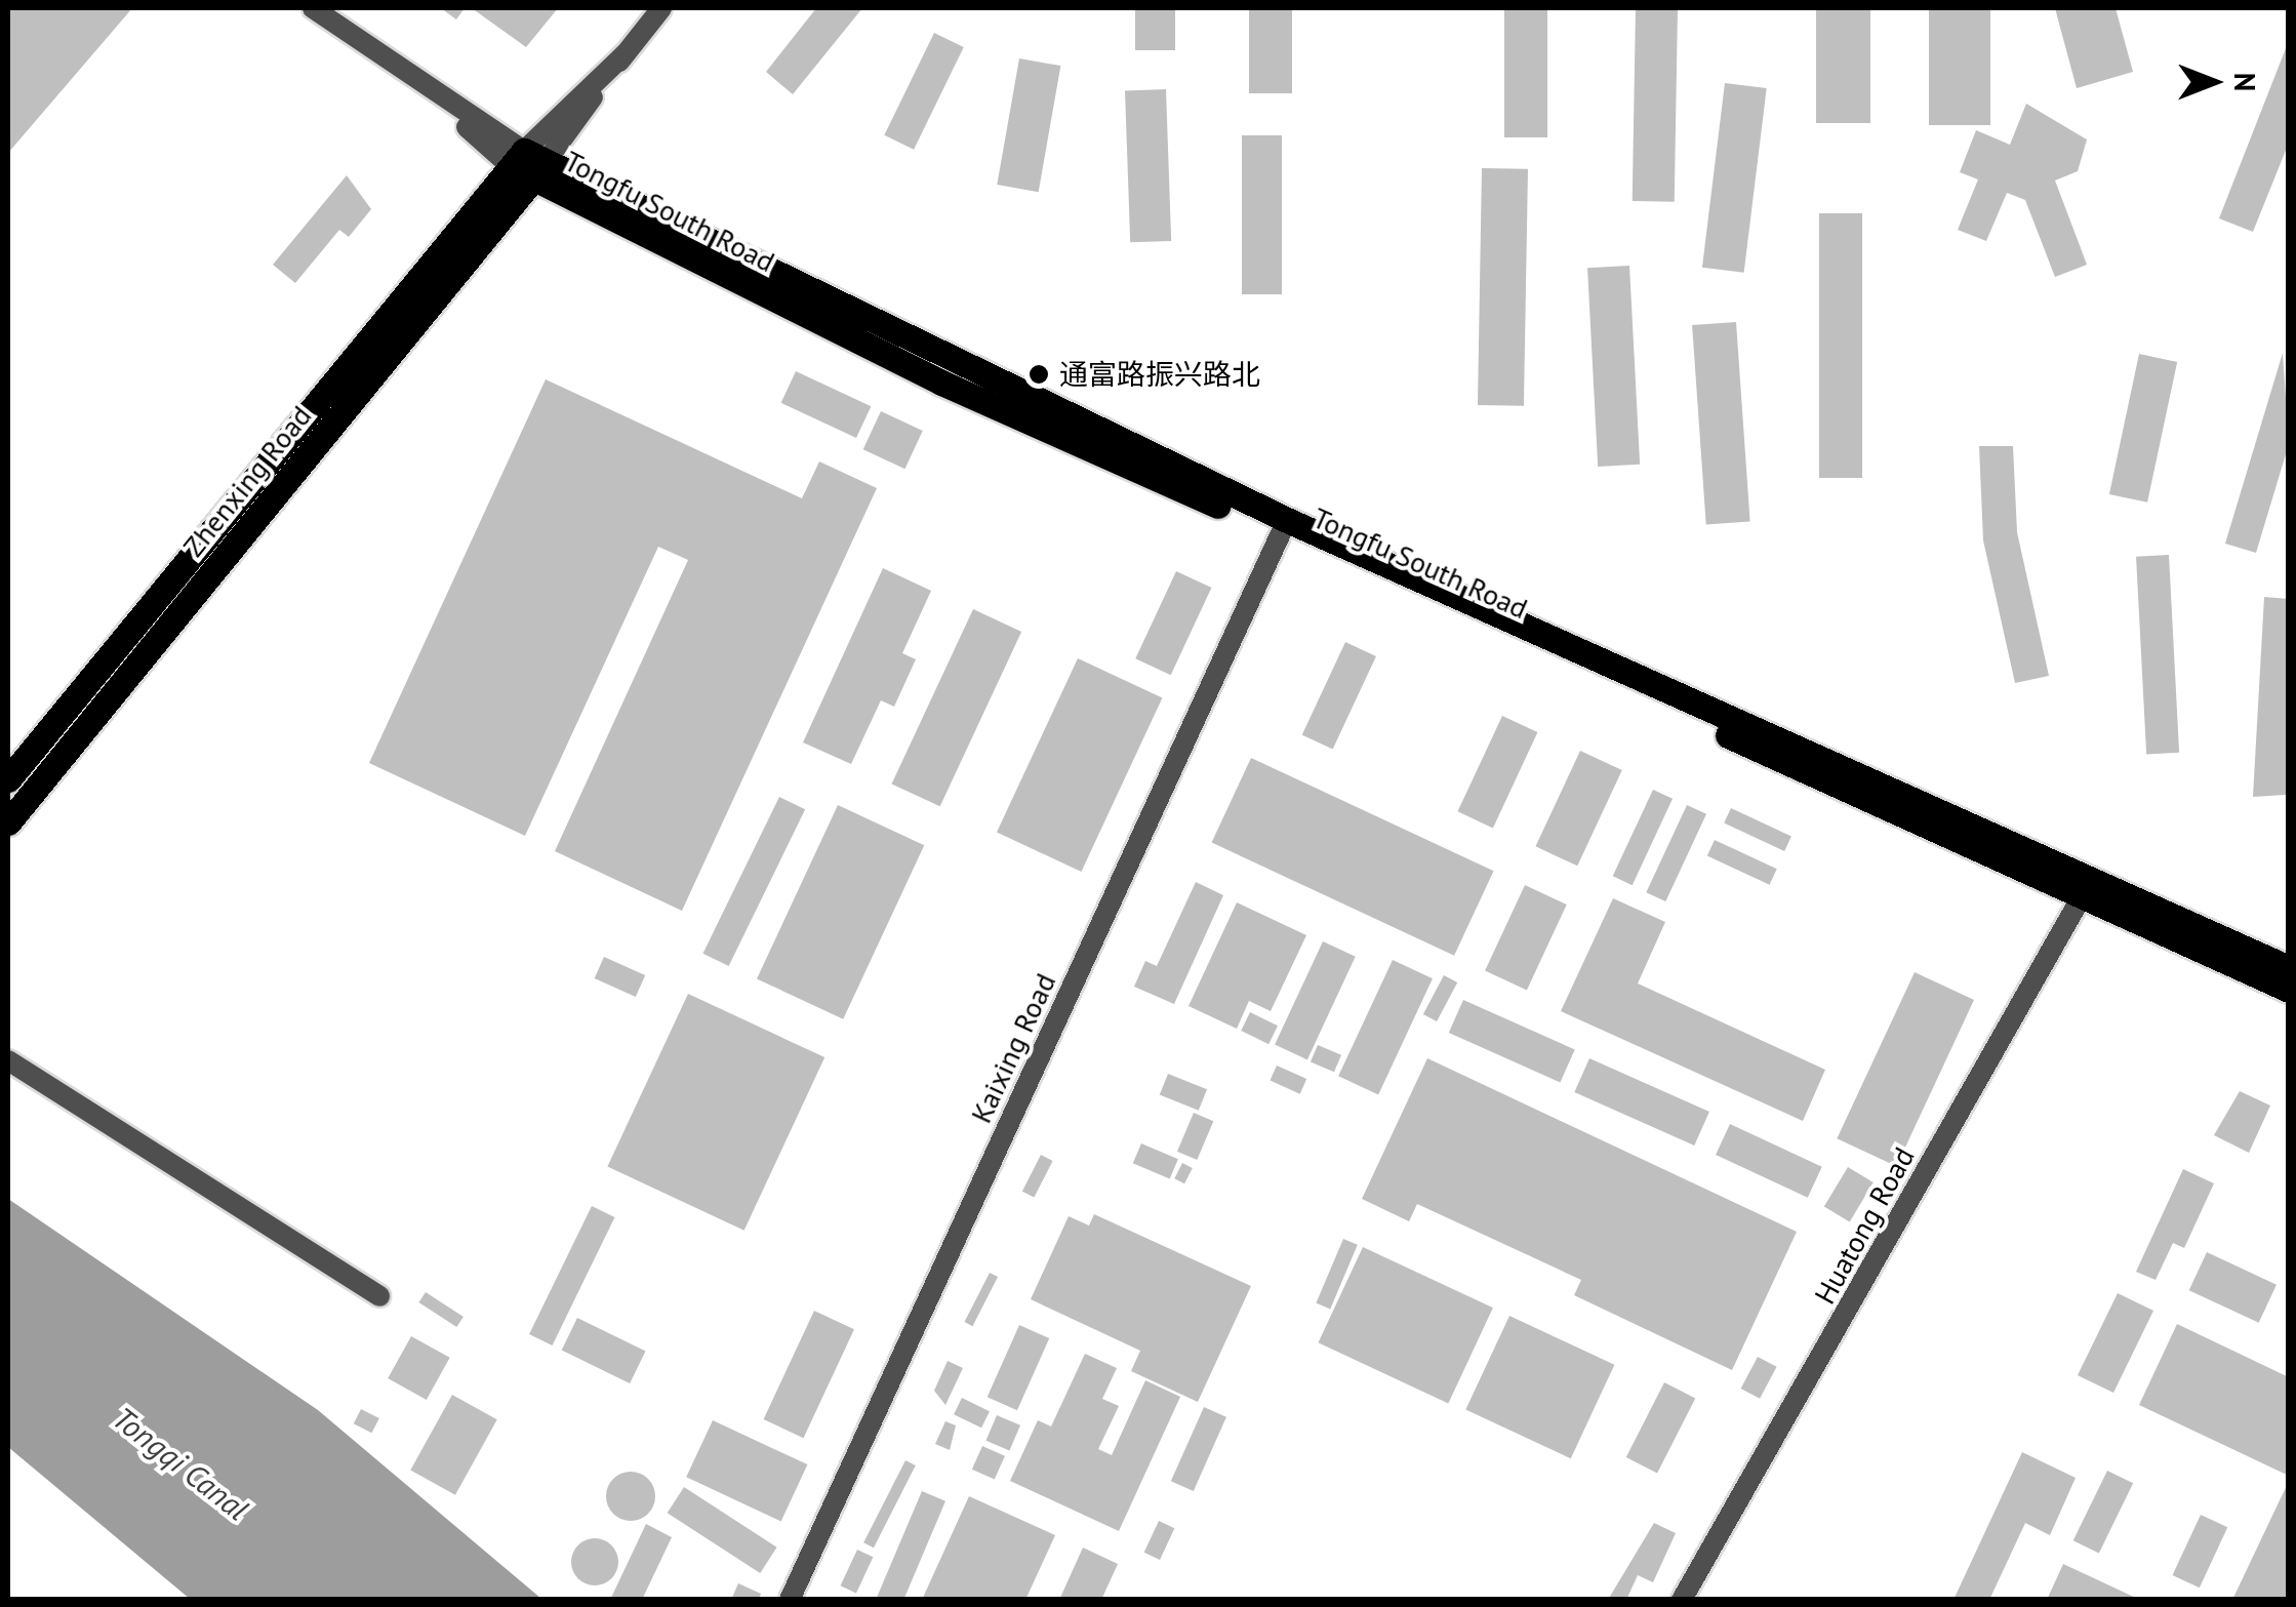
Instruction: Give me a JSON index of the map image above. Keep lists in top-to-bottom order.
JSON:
{
  "streets": {
    "main road": ["Tongfu South Road", "Zhenxing Road"],
    "street": ["Kaixing Road", "Huatong Road"]
  },
  "crossings": [
    ["Tongfu South Road", "Zhenxing Road"],
    ["Tongfu South Road", "Kaixing Road"],
    ["Tongfu South Road", "Huatong Road"]
  ],
  "water": ["Tongqi Canal"],
  "places": ["通富路振兴路北"],
  "north": "right"
}
